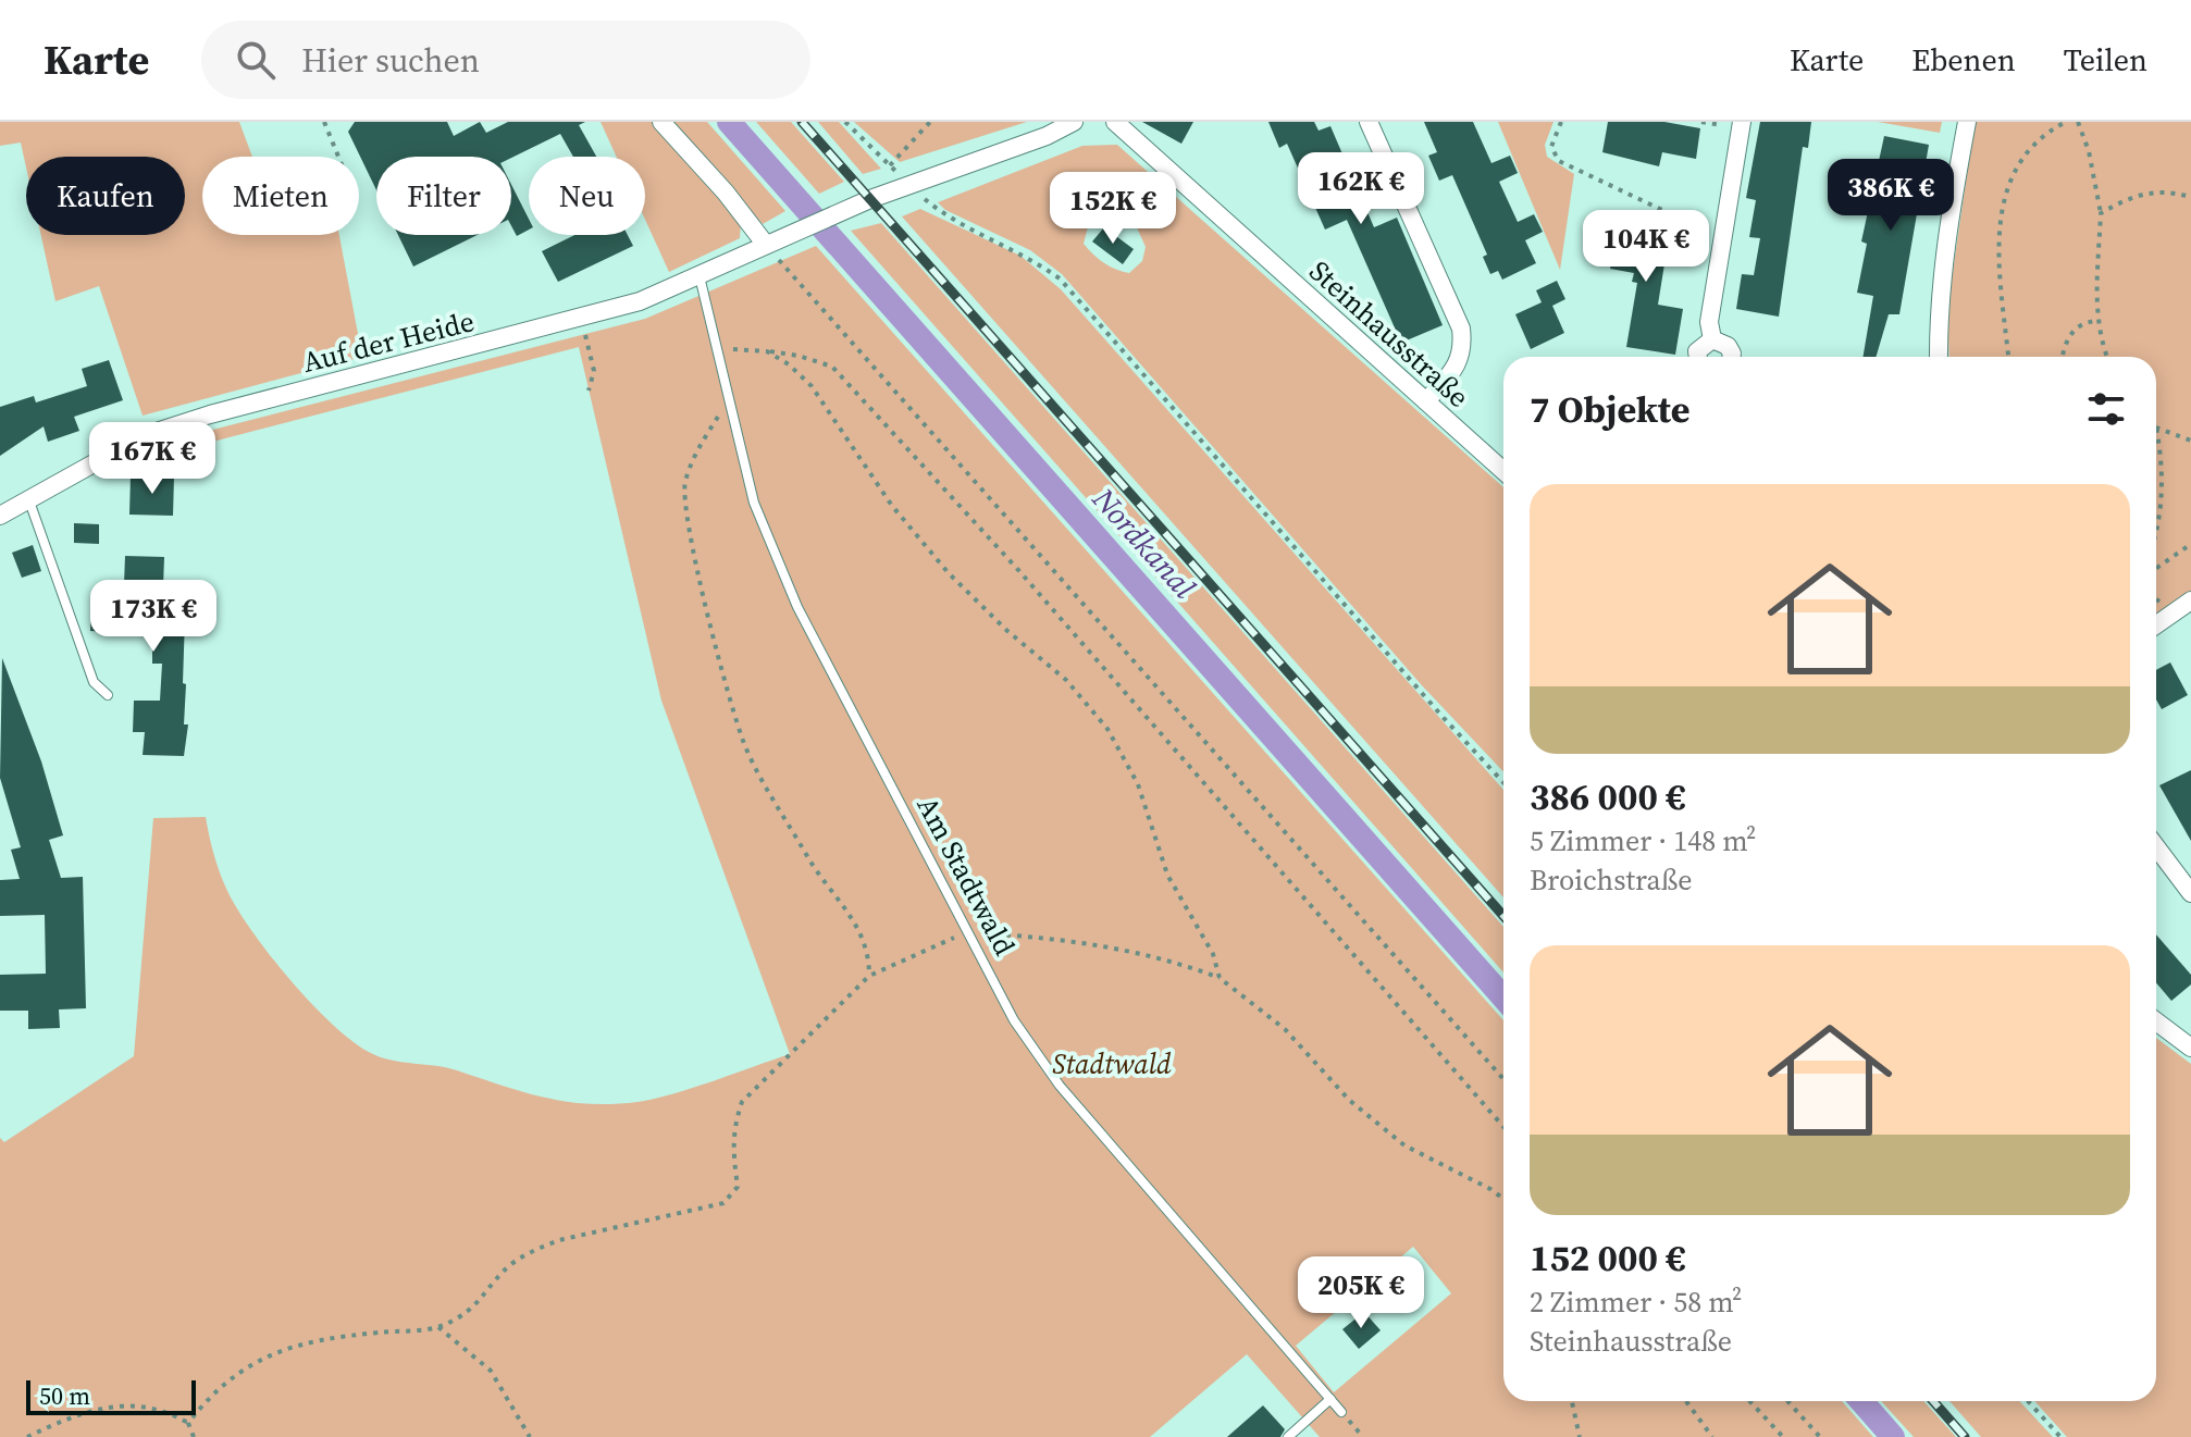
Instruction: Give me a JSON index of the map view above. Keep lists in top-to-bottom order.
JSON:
{
  "streets": {
    "street": ["Steinhausstraße", "Auf der Heide"],
    "lane": ["Am Stadtwald"]
  },
  "crossings": [
    ["Auf der Heide", "Am Stadtwald"]
  ],
  "water": ["Nordkanal"],
  "parks": ["Stadtwald"],
  "scale_bar": "50 m",
  "page": {
    "header": "Karte",
    "search": "Hier suchen",
    "nav": ["Karte", "Ebenen", "Teilen"],
    "price": [
      "162K €",
      "386K €",
      "152K €",
      "104K €",
      "167K €",
      "173K €",
      "205K €"
    ],
    "chip": [
      "Kaufen",
      "Mieten",
      "Filter",
      "Neu"
    ],
    "heading": "7 Objekte",
    "list": [
      {
        "name": "386 000 €",
        "note": "5 Zimmer · 148 m² · Broichstraße"
      },
      {
        "name": "152 000 €",
        "note": "2 Zimmer · 58 m² · Steinhausstraße"
      }
    ],
    "scale": "50 m"
  }
}
